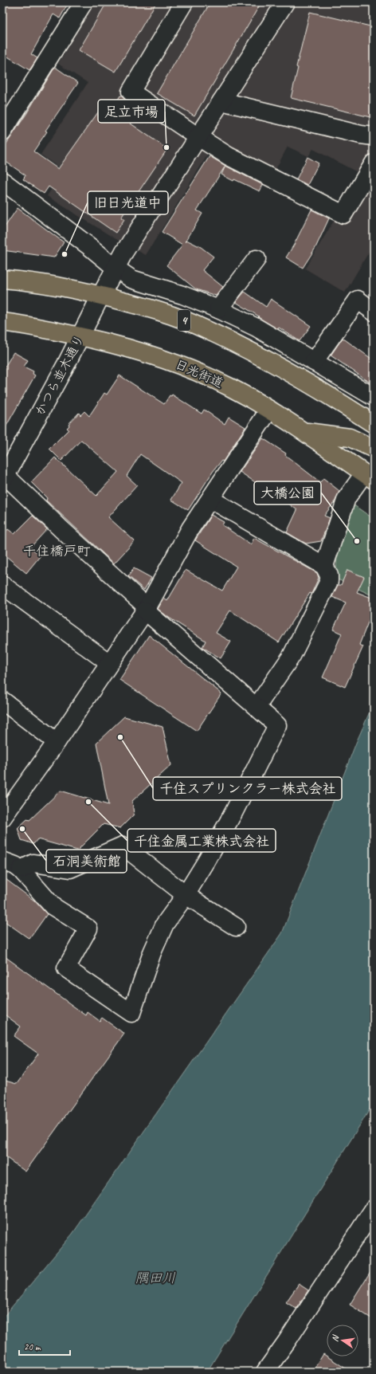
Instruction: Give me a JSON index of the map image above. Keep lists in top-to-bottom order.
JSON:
{
  "streets": {
    "highway": ["4", "日光街道"],
    "street": ["かつら並木通り"]
  },
  "crossings": [
    ["4", "かつら並木通り"],
    ["日光街道", "かつら並木通り"]
  ],
  "districts": ["千住橋戸町"],
  "water": ["隅田川"],
  "places": [
    "足立市場",
    "旧日光道中",
    "大橋公園",
    "千住スプリンクラー株式会社",
    "千住金属工業株式会社",
    "石洞美術館"
  ],
  "scale_bar": "20 m",
  "north": "left"
}
